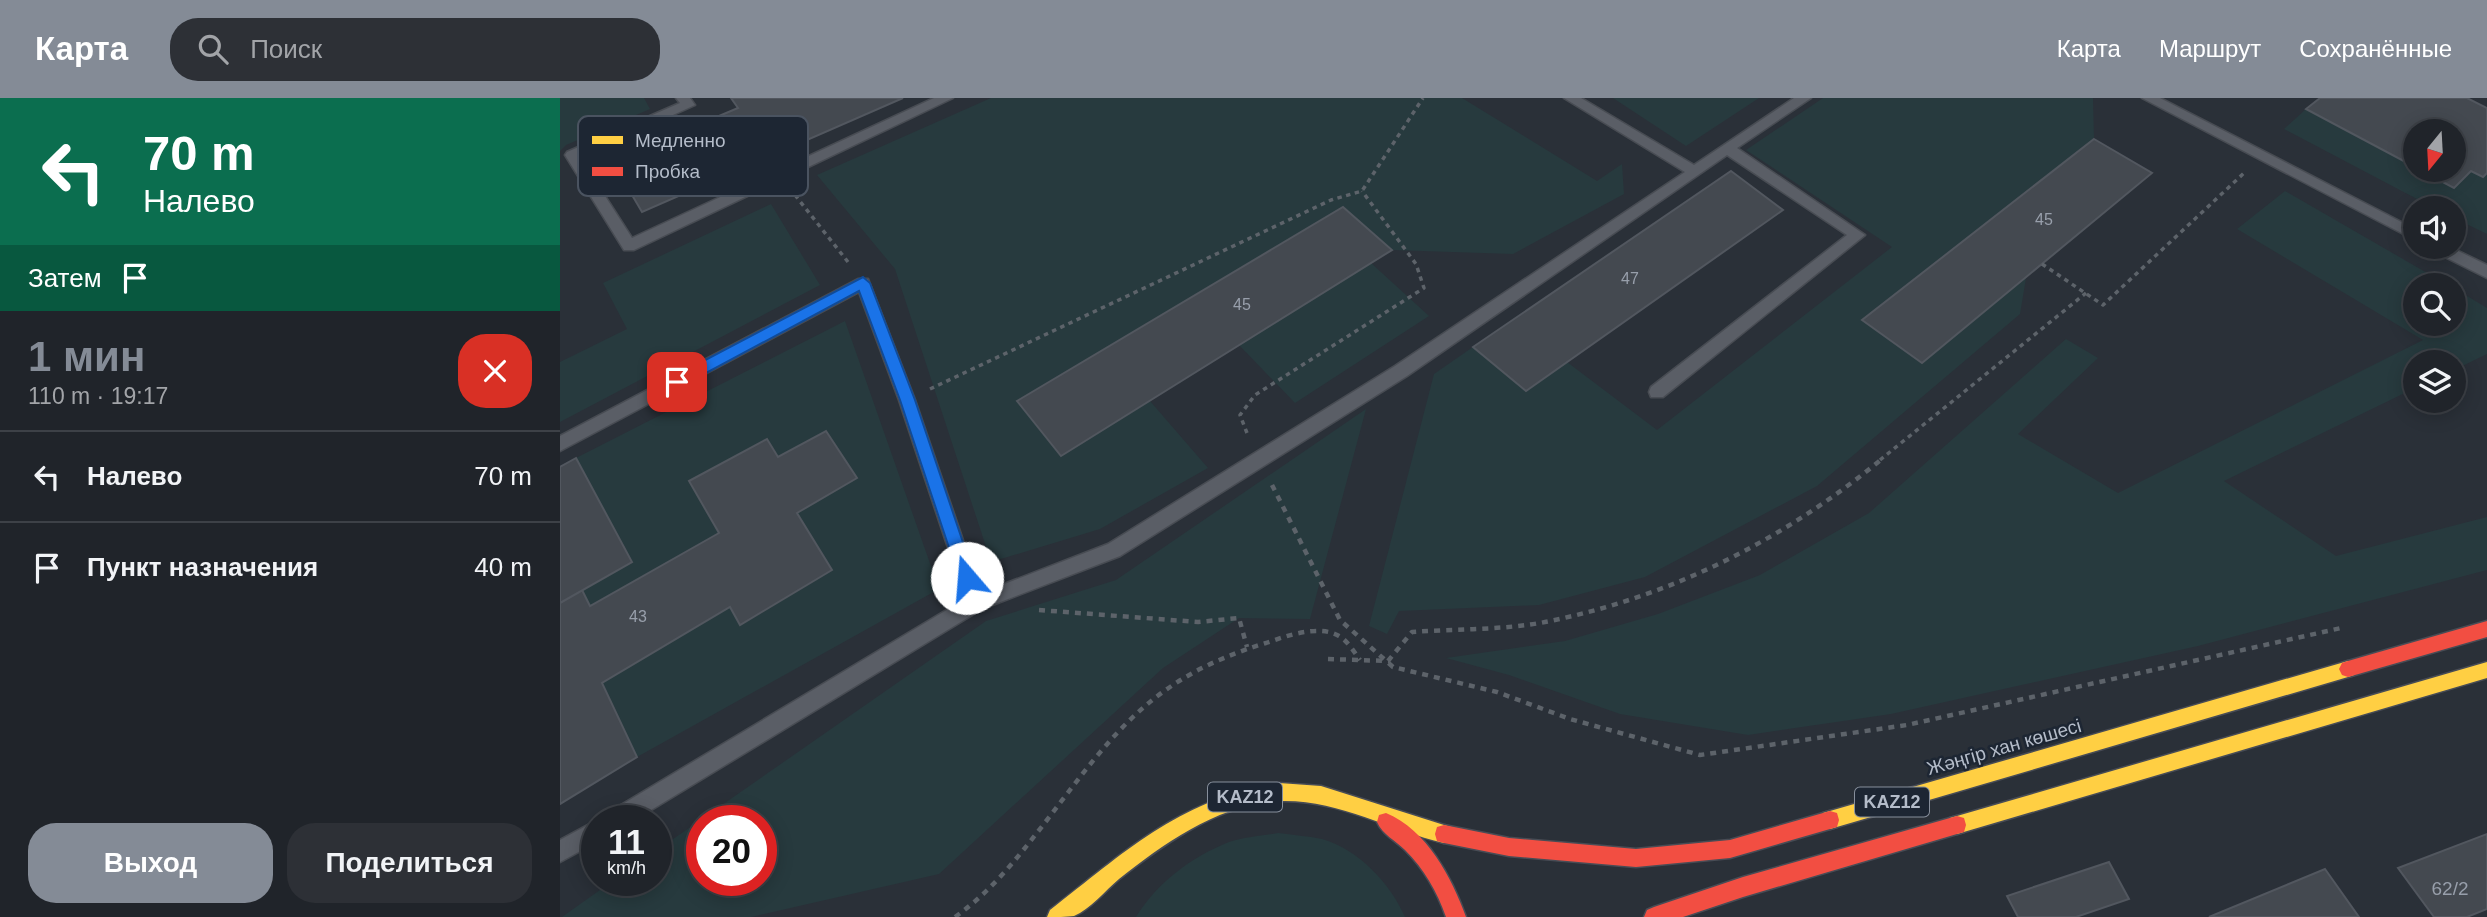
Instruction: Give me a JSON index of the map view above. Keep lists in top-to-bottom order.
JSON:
{
  "streets": {
    "main road": ["Жәңгір хан көшесі", "KAZ12"]
  },
  "house_numbers": [
    "45",
    "47",
    "45",
    "43",
    "62/2"
  ],
  "legend": ["Медленно", "Пробка"],
  "north": "bottom",
  "page": {
    "header": "Карта",
    "search": "Поиск",
    "nav": ["Карта", "Маршрут", "Сохранённые"],
    "turn": ["70 m", "Налево"],
    "then": "Затем",
    "heading": ["1 мин", "110 m · 19:17"],
    "list": [
      {
        "name": "Налево",
        "value": "70 m"
      },
      {
        "name": "Пункт назначения",
        "value": "40 m"
      }
    ],
    "speed": "11 km/h",
    "limit": "20",
    "buttons": ["Выход", "Поделиться"]
  }
}
